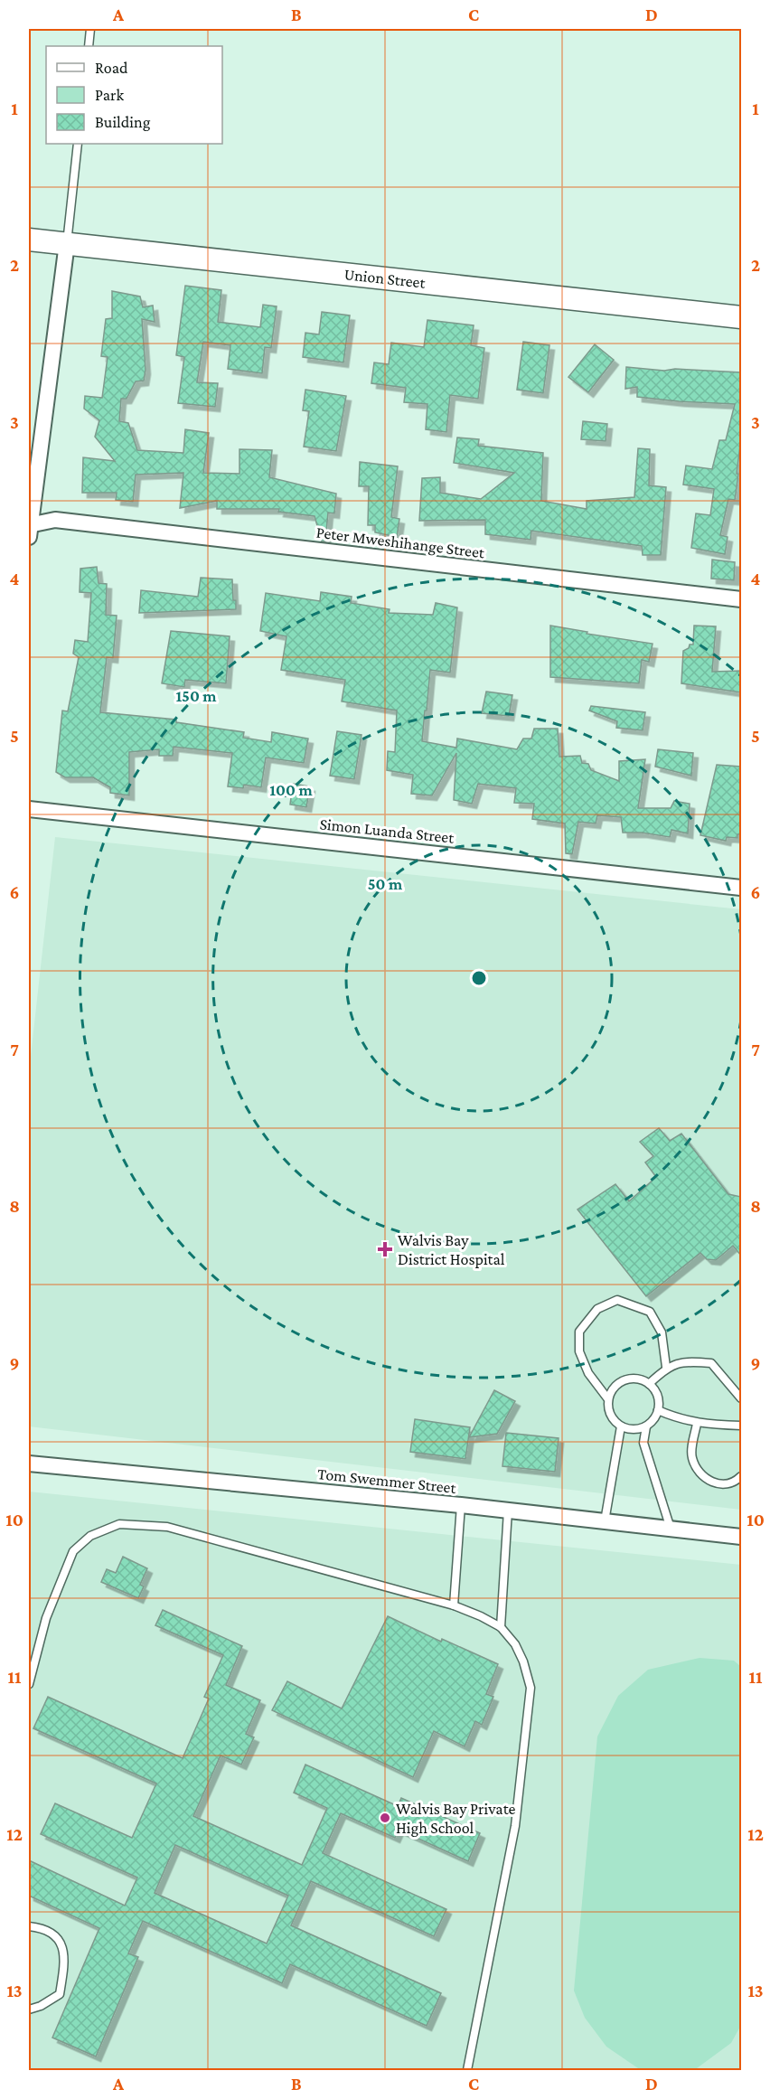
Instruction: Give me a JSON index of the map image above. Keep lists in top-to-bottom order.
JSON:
{
  "streets": {
    "main road": ["Union Street"],
    "street": ["Peter Mweshihange Street", "Simon Luanda Street", "Tom Swemmer Street"]
  },
  "places": {
    "health": ["Walvis Bay District Hospital"],
    "other": ["Walvis Bay Private High School"]
  },
  "legend": ["Road", "Park", "Building"],
  "grid": {
    "columns": [
      "A",
      "B",
      "C",
      "D"
    ],
    "rows": [
      "1",
      "2",
      "3",
      "4",
      "5",
      "6",
      "7",
      "8",
      "9",
      "10",
      "11",
      "12",
      "13"
    ]
  },
  "rings": ["150 m", "100 m", "50 m"]
}
